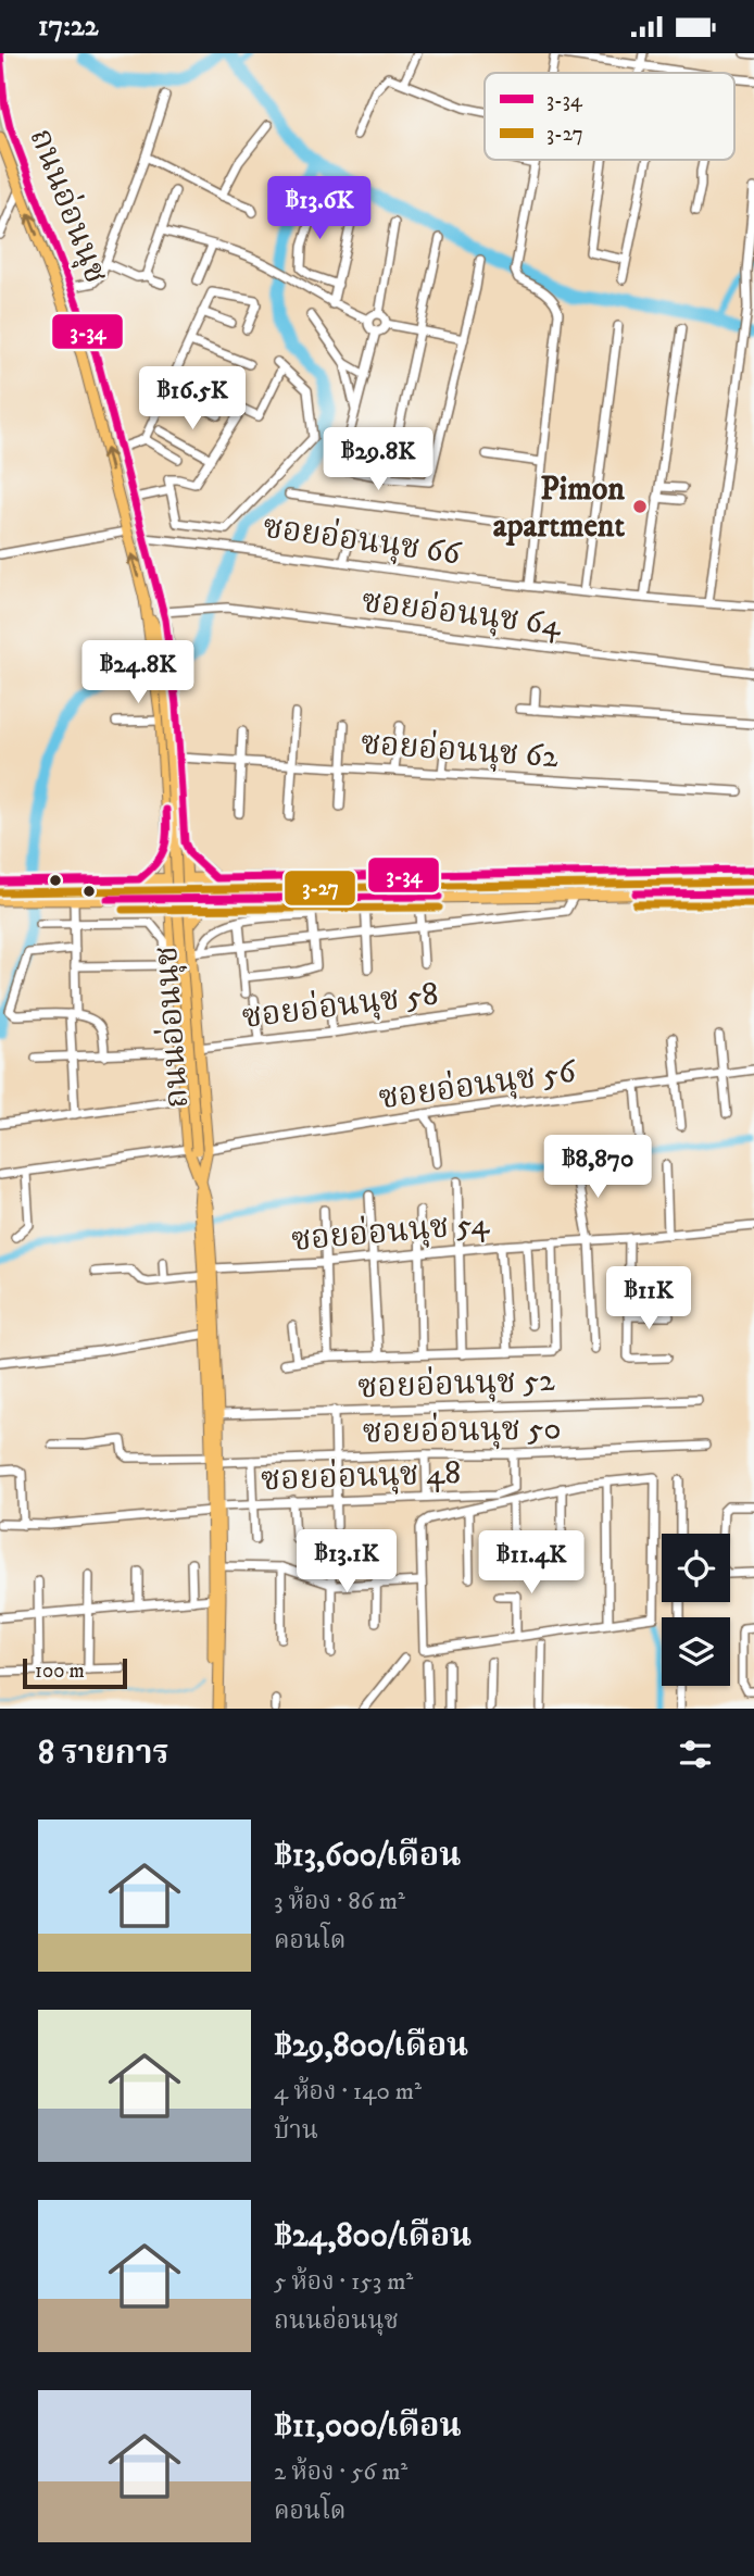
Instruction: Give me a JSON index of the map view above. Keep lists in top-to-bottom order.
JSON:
{
  "streets": {
    "main road": ["ถนนอ่อนนุช"],
    "street": [
      "ซอยอ่อนนุช 66",
      "ซอยอ่อนนุช 64",
      "ซอยอ่อนนุช 62",
      "ซอยอ่อนนุช 58",
      "ซอยอ่อนนุช 56",
      "ซอยอ่อนนุช 54",
      "ซอยอ่อนนุช 52",
      "ซอยอ่อนนุช 50",
      "ซอยอ่อนนุช 48"
    ]
  },
  "crossings": [
    ["ถนนอ่อนนุช", "ซอยอ่อนนุช 66"],
    ["ถนนอ่อนนุช", "ซอยอ่อนนุช 64"],
    ["ถนนอ่อนนุช", "ซอยอ่อนนุช 62"],
    ["ถนนอ่อนนุช", "ซอยอ่อนนุช 58"],
    ["ถนนอ่อนนุช", "ซอยอ่อนนุช 56"],
    ["ถนนอ่อนนุช", "ซอยอ่อนนุช 54"],
    ["ถนนอ่อนนุช", "ซอยอ่อนนุช 52"],
    ["ถนนอ่อนนุช", "ซอยอ่อนนุช 50"],
    ["ถนนอ่อนนุช", "ซอยอ่อนนุช 48"],
    ["ซอยอ่อนนุช 50", "ซอยอ่อนนุช 48"]
  ],
  "places": ["Pimon apartment"],
  "lines": ["transit line 3-34", "transit line 3-27"],
  "legend": ["3-34", "3-27"],
  "scale_bar": "100 m",
  "page": {
    "status": "17:22",
    "price": [
      "฿13.6K",
      "฿16.5K",
      "฿29.8K",
      "฿24.8K",
      "฿8,870",
      "฿11K",
      "฿13.1K",
      "฿11.4K"
    ],
    "scale": "100 m",
    "heading": "8 รายการ",
    "list": [
      {
        "name": "฿13,600/เดือน",
        "note": "3 ห้อง · 86 m² · คอนโด"
      },
      {
        "name": "฿29,800/เดือน",
        "note": "4 ห้อง · 140 m² · บ้าน"
      },
      {
        "name": "฿24,800/เดือน",
        "note": "5 ห้อง · 153 m² · ถนนอ่อนนุช"
      },
      {
        "name": "฿11,000/เดือน",
        "note": "2 ห้อง · 56 m² · คอนโด"
      }
    ]
  }
}
